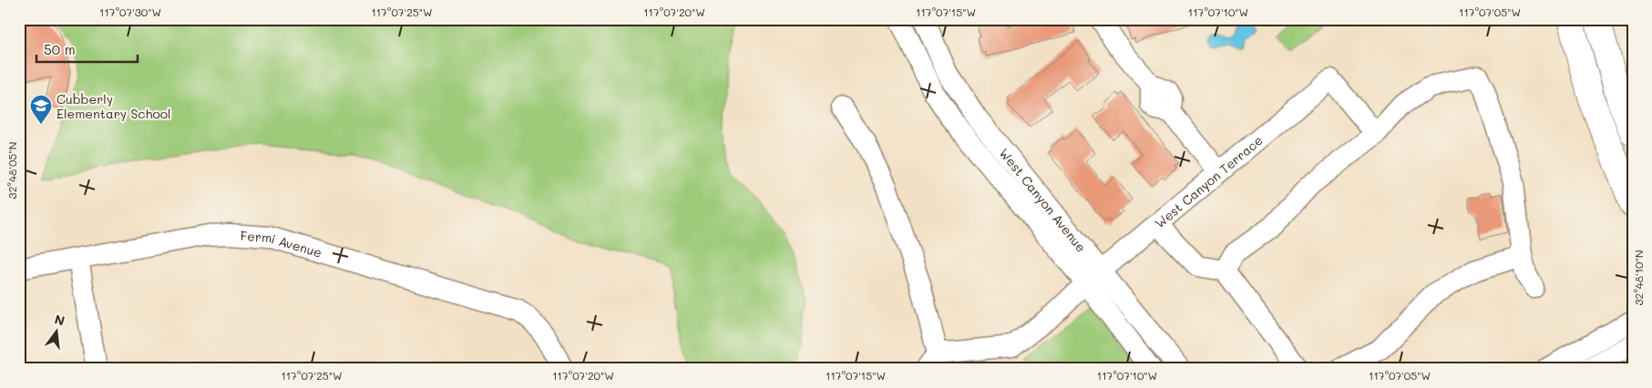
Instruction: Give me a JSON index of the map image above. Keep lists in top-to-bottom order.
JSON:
{
  "streets": {
    "street": ["West Canyon Terrace", "West Canyon Avenue", "Fermi Avenue"]
  },
  "crossings": [
    ["West Canyon Terrace", "West Canyon Avenue"]
  ],
  "places": {
    "school or university": ["Cubberly Elementary School"]
  },
  "scale_bar": "50 m",
  "north": "top",
  "coordinates": [
    "117°07'30\"W",
    "117°07'25\"W",
    "117°07'20\"W",
    "117°07'15\"W",
    "117°07'10\"W",
    "117°07'05\"W",
    "32°48'05\"N",
    "32°48'10\"N"
  ]
}
